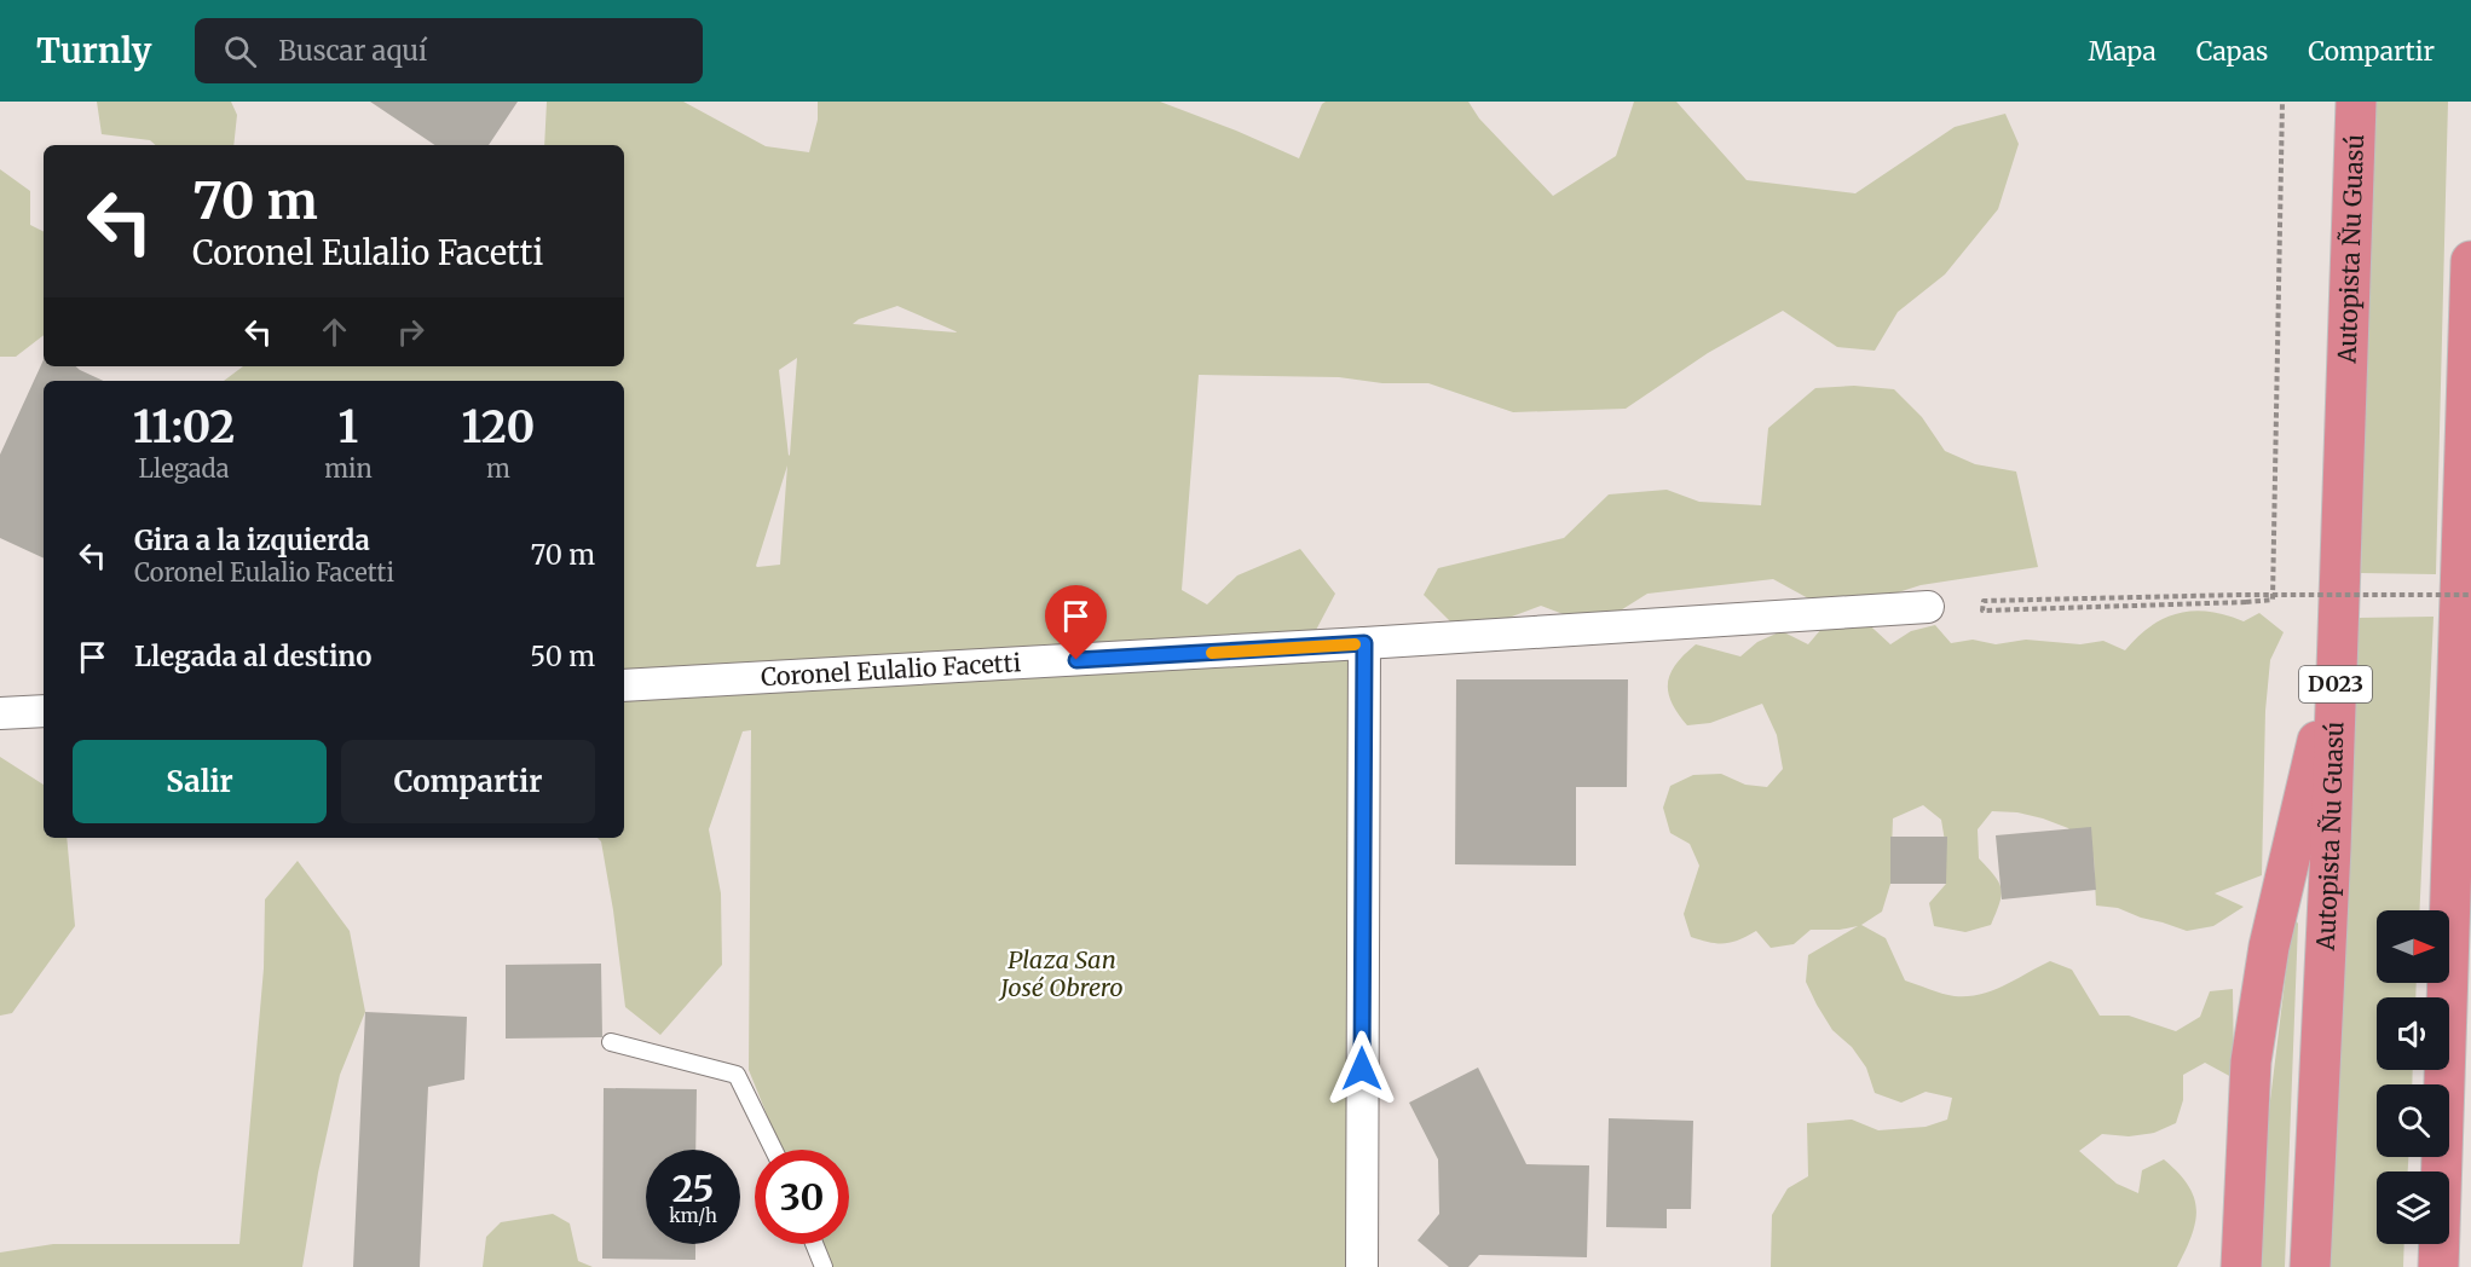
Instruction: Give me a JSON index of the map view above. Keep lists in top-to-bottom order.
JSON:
{
  "streets": {
    "highway": ["Autopista Ñu Guasú", "D023"],
    "street": ["Coronel Eulalio Facetti"]
  },
  "parks": ["Plaza San José Obrero"],
  "north": "right",
  "page": {
    "header": "Turnly",
    "search": "Buscar aquí",
    "nav": ["Mapa", "Capas", "Compartir"],
    "turn": ["70 m", "Coronel Eulalio Facetti"],
    "eta": [
      "11:02",
      "Llegada",
      "1",
      "min",
      "120",
      "m"
    ],
    "list": [
      {
        "name": "Gira a la izquierda",
        "note": "Coronel Eulalio Facetti",
        "value": "70 m"
      },
      {
        "name": "Llegada al destino",
        "value": "50 m"
      }
    ],
    "buttons": ["Salir", "Compartir"],
    "speed": "25 km/h",
    "limit": "30"
  }
}
